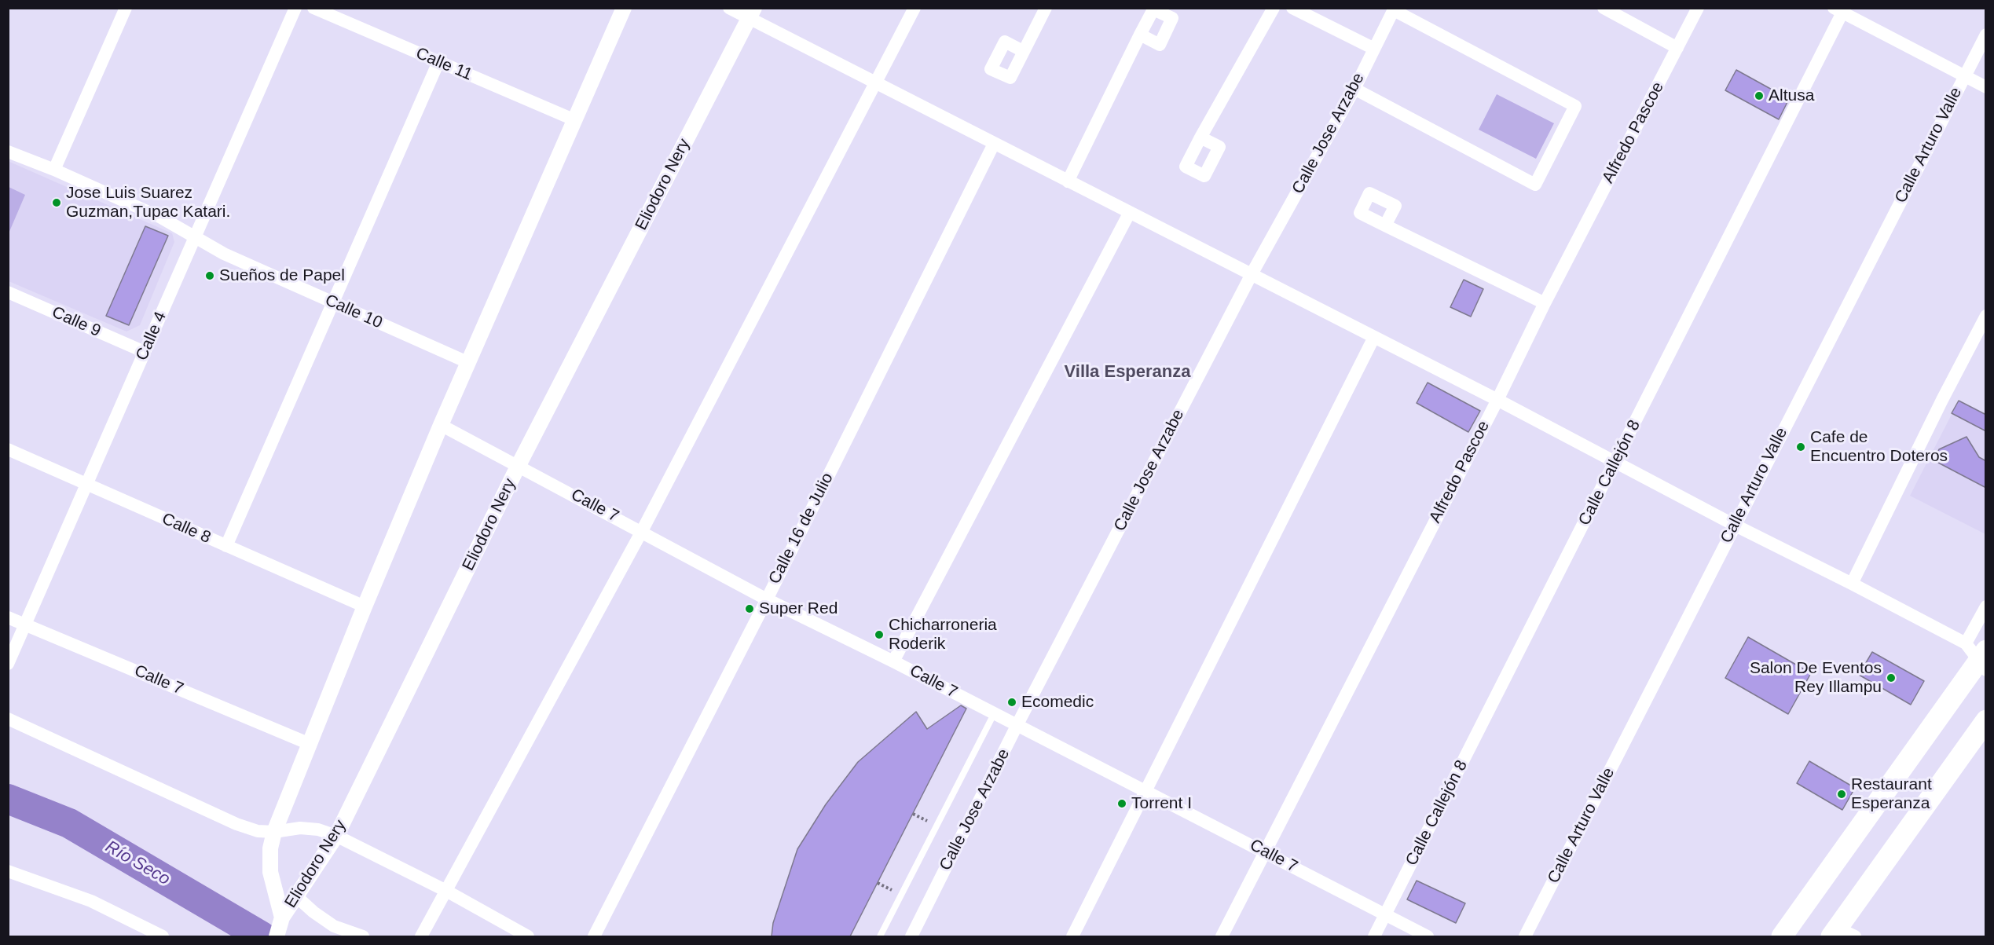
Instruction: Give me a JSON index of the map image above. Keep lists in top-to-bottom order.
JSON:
{
  "streets": {
    "street": [
      "Calle 11",
      "Alfredo Pascoe",
      "Calle Jose Arzabe",
      "Calle Arturo Valle",
      "Eliodoro Nery",
      "Calle 10",
      "Calle 9",
      "Calle 4",
      "Calle Callejón 8",
      "Calle 7",
      "Calle 8",
      "Calle 16 de Julio"
    ]
  },
  "crossings": [
    ["Calle 11", "Eliodoro Nery"],
    ["Alfredo Pascoe", "Calle 7"],
    ["Calle Jose Arzabe", "Calle 7"],
    ["Eliodoro Nery", "Calle 10"],
    ["Eliodoro Nery", "Calle 7"],
    ["Eliodoro Nery", "Calle 8"],
    ["Calle 10", "Calle 4"],
    ["Calle 9", "Calle 4"],
    ["Calle 4", "Calle 7"],
    ["Calle 4", "Calle 8"],
    ["Calle Callejón 8", "Calle 7"],
    ["Calle 7", "Calle 16 de Julio"]
  ],
  "districts": ["Villa Esperanza"],
  "water": ["Río Seco"],
  "places": [
    "Altusa",
    "Jose Luis Suarez Guzman,Tupac Katari.",
    "Sueños de Papel",
    "Cafe de Encuentro Doteros",
    "Super Red",
    "Chicharroneria Roderik",
    "Salon De Eventos Rey Illampu",
    "Ecomedic",
    "Restaurant Esperanza",
    "Torrent I"
  ]
}
